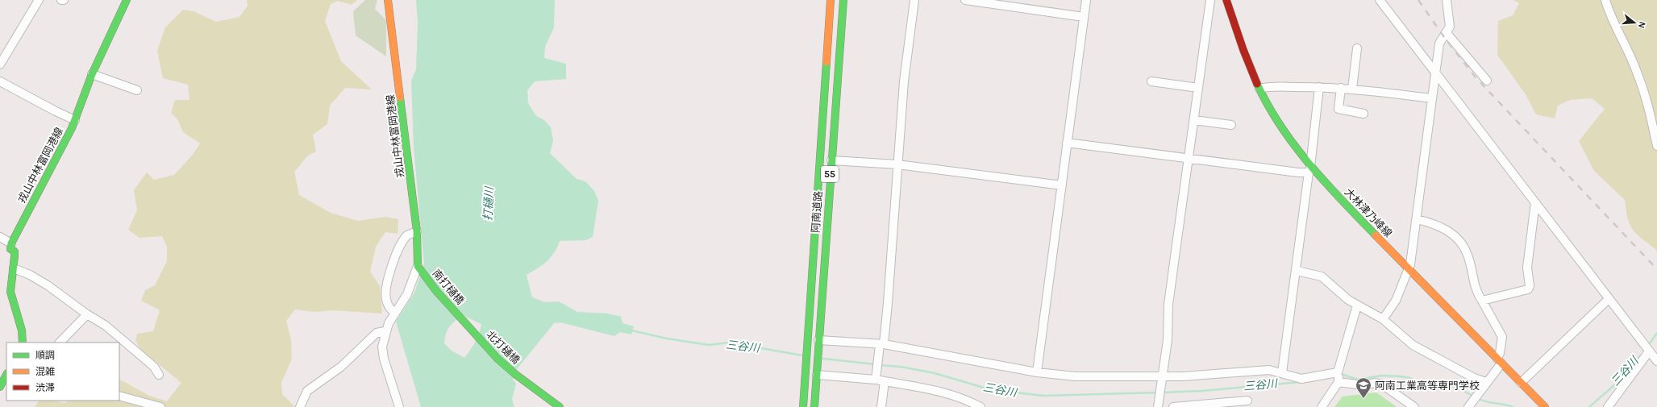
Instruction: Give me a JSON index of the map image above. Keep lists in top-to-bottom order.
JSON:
{
  "streets": {
    "main road": [
      "戎山中林富岡港線",
      "55",
      "阿南道路",
      "大林津乃峰線",
      "南打樋橋",
      "北打樋橋"
    ]
  },
  "crossings": [
    ["戎山中林富岡港線", "南打樋橋"],
    ["南打樋橋", "北打樋橋"]
  ],
  "water": ["打樋川", "三谷川"],
  "places": {
    "school or university": ["阿南工業高等専門学校"]
  },
  "legend": ["順調", "混雑", "渋滞"],
  "north": "right"
}
